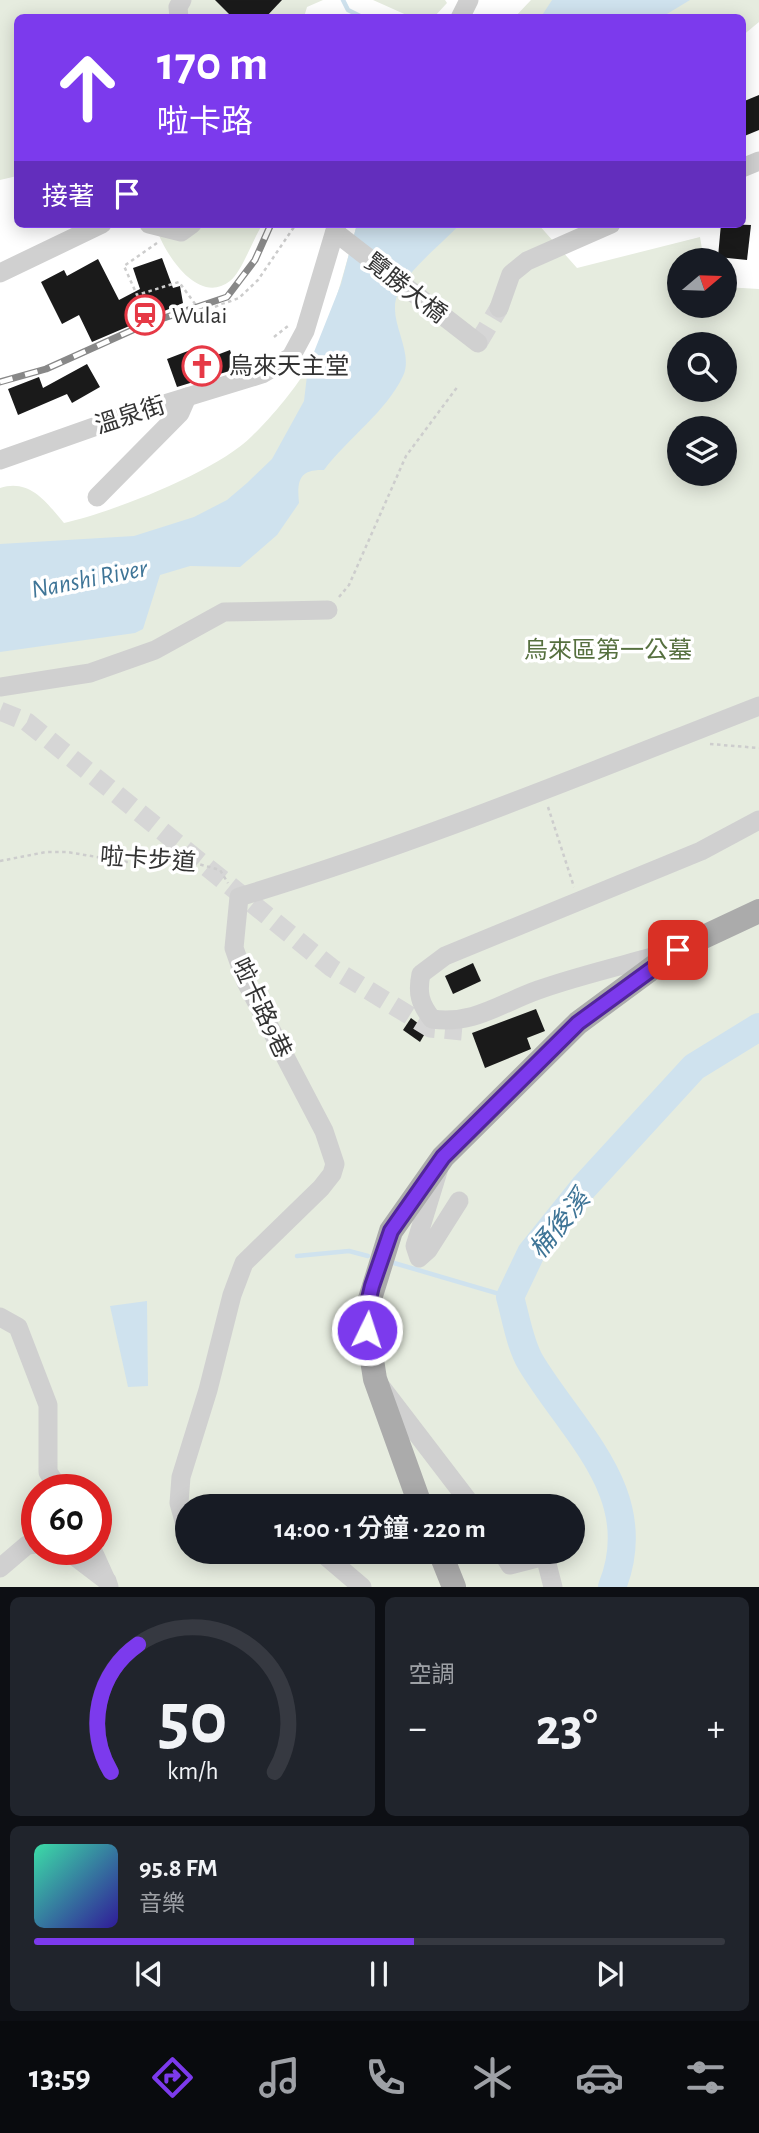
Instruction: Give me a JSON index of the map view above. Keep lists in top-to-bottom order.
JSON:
{
  "streets": {
    "street": ["覽勝大橋", "溫泉街", "啦卡路9巷"],
    "path": ["啦卡步道"]
  },
  "crossings": [
    ["覽勝大橋", "溫泉街"],
    ["啦卡步道", "啦卡路9巷"]
  ],
  "water": ["Nanshi River", "桶後溪"],
  "parks": ["烏來區第一公墓"],
  "places": {
    "station": ["Wulai"],
    "church": ["烏來天主堂"]
  },
  "north": "right",
  "page": {
    "turn": ["170 m", "啦卡路"],
    "then": "接著",
    "limit": "60",
    "trip": "14:00 · 1 分鐘 · 220 m",
    "tile": "空調",
    "heat": ["−", "23°", "+"],
    "song": ["95.8 FM", "音樂"],
    "tabs": "13:59",
    "gauge": ["50", "km/h"]
  }
}
